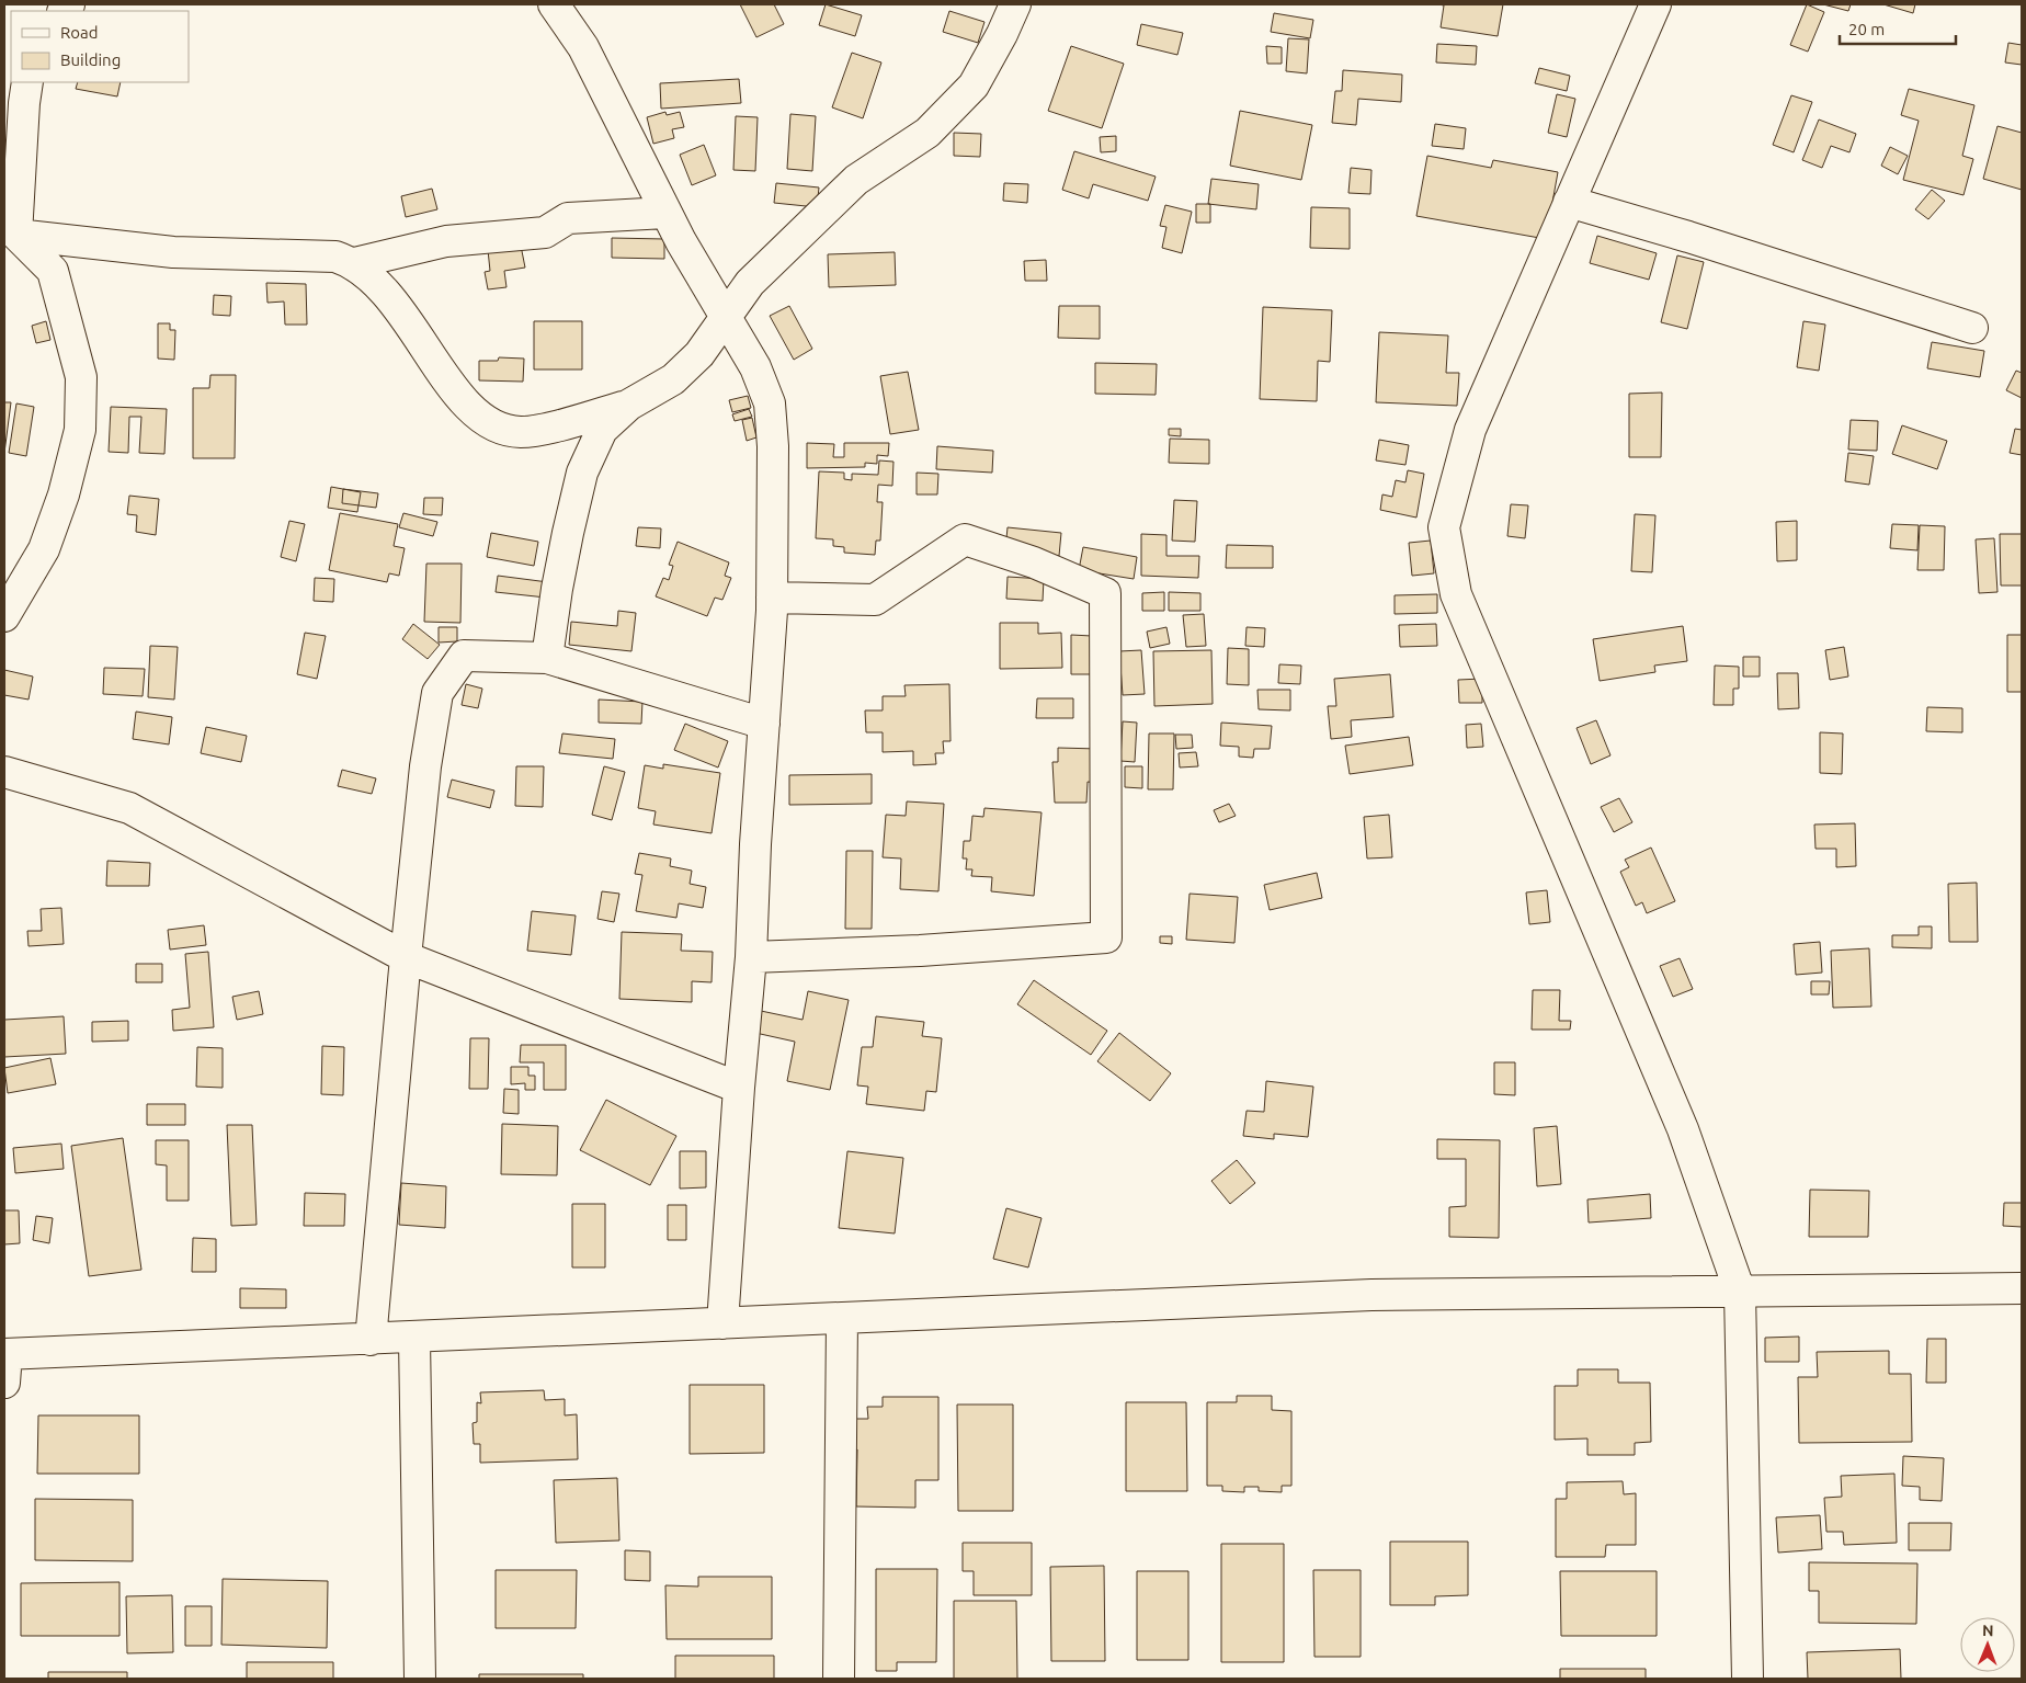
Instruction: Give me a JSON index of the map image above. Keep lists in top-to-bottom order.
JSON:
{
  "legend": ["Road", "Building"],
  "scale_bar": "20 m",
  "north": "top"
}
